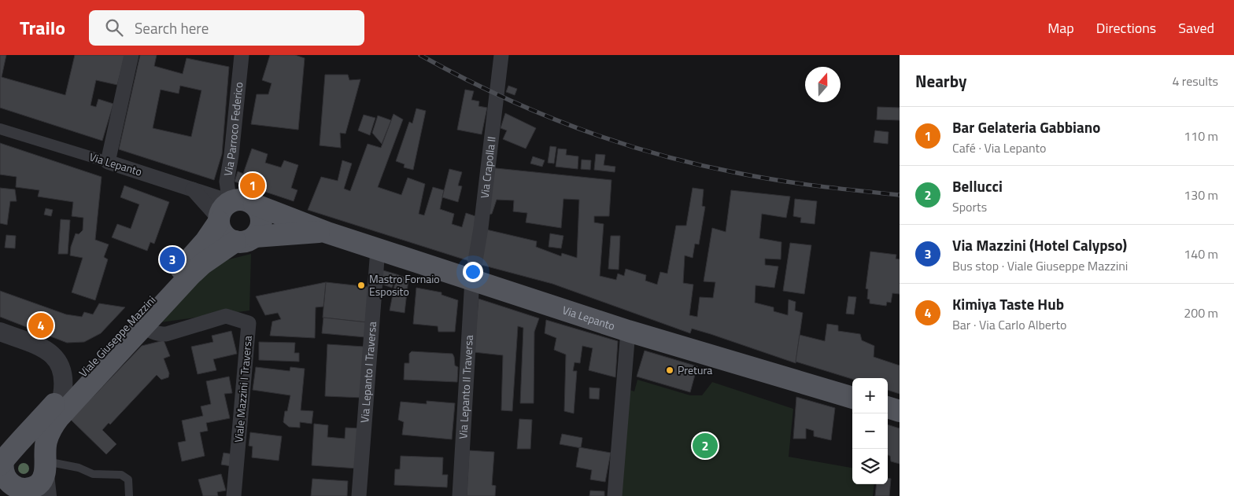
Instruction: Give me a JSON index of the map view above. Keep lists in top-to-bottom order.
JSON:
{
  "streets": {
    "main road": ["Via Lepanto", "Viale Giuseppe Mazzini"],
    "street": [
      "Via Parroco Federico",
      "Via Crapolla II",
      "Via Lepanto I Traversa",
      "Via Lepanto II Traversa",
      "Viale Mazzini I Traversa"
    ]
  },
  "crossings": [
    ["Via Parroco Federico", "Via Lepanto"],
    ["Via Parroco Federico", "Viale Giuseppe Mazzini"],
    ["Via Lepanto", "Via Crapolla II"],
    ["Via Lepanto", "Viale Giuseppe Mazzini"],
    ["Via Lepanto", "Via Lepanto I Traversa"],
    ["Via Lepanto", "Via Lepanto II Traversa"],
    ["Via Crapolla II", "Via Lepanto II Traversa"],
    ["Viale Giuseppe Mazzini", "Viale Mazzini I Traversa"]
  ],
  "places": ["Mastro Fornaio Esposito", "Pretura"],
  "north": "top",
  "page": {
    "header": "Trailo",
    "search": "Search here",
    "nav": ["Map", "Directions", "Saved"],
    "heading": ["Nearby", "4 results"],
    "list": [
      {
        "mark": "1",
        "name": "Bar Gelateria Gabbiano",
        "note": "Café · Via Lepanto",
        "value": "110 m"
      },
      {
        "mark": "2",
        "name": "Bellucci",
        "note": "Sports",
        "value": "130 m"
      },
      {
        "mark": "3",
        "name": "Via Mazzini (Hotel Calypso)",
        "note": "Bus stop · Viale Giuseppe Mazzini",
        "value": "140 m"
      },
      {
        "mark": "4",
        "name": "Kimiya Taste Hub",
        "note": "Bar · Via Carlo Alberto",
        "value": "200 m"
      }
    ],
    "pins": [
      "1",
      "3",
      "4",
      "2"
    ],
    "map_buttons": ["+", "−"]
  }
}
